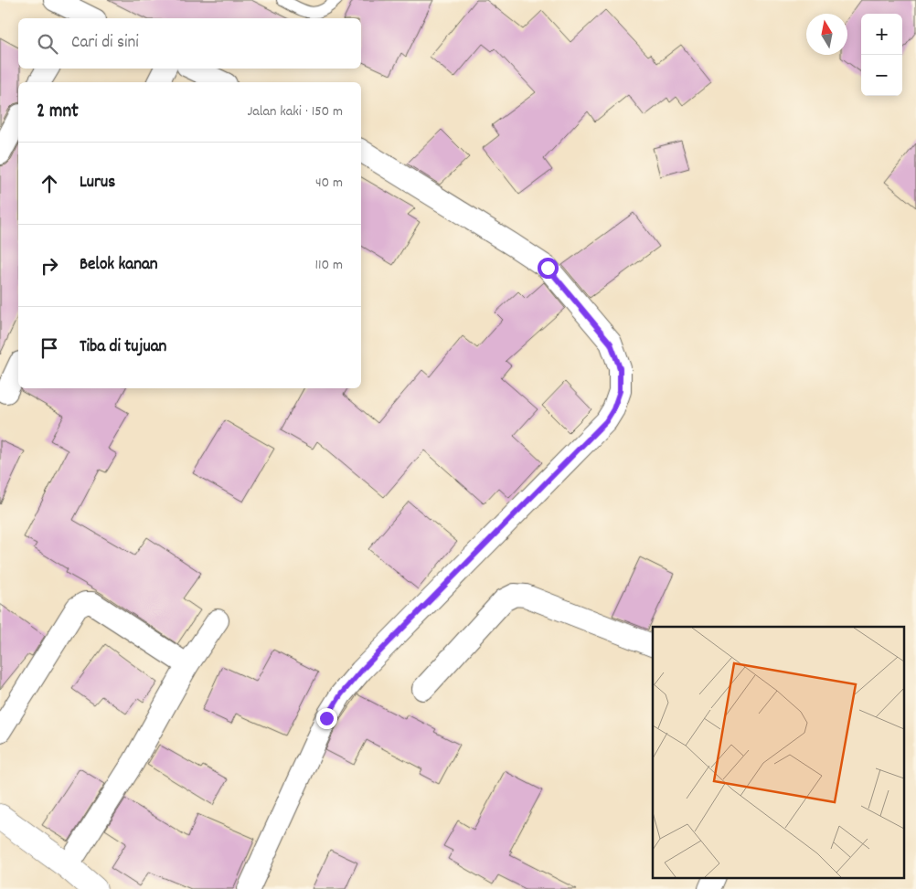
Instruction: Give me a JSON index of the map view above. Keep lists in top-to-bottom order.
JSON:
{
  "north": "top",
  "page": {
    "map_buttons": ["+", "−"],
    "search": "Cari di sini",
    "heading": ["2 mnt", "Jalan kaki · 150 m"],
    "list": [
      ["Lurus", "40 m"],
      ["Belok kanan", "110 m"],
      "Tiba di tujuan"
    ]
  }
}
